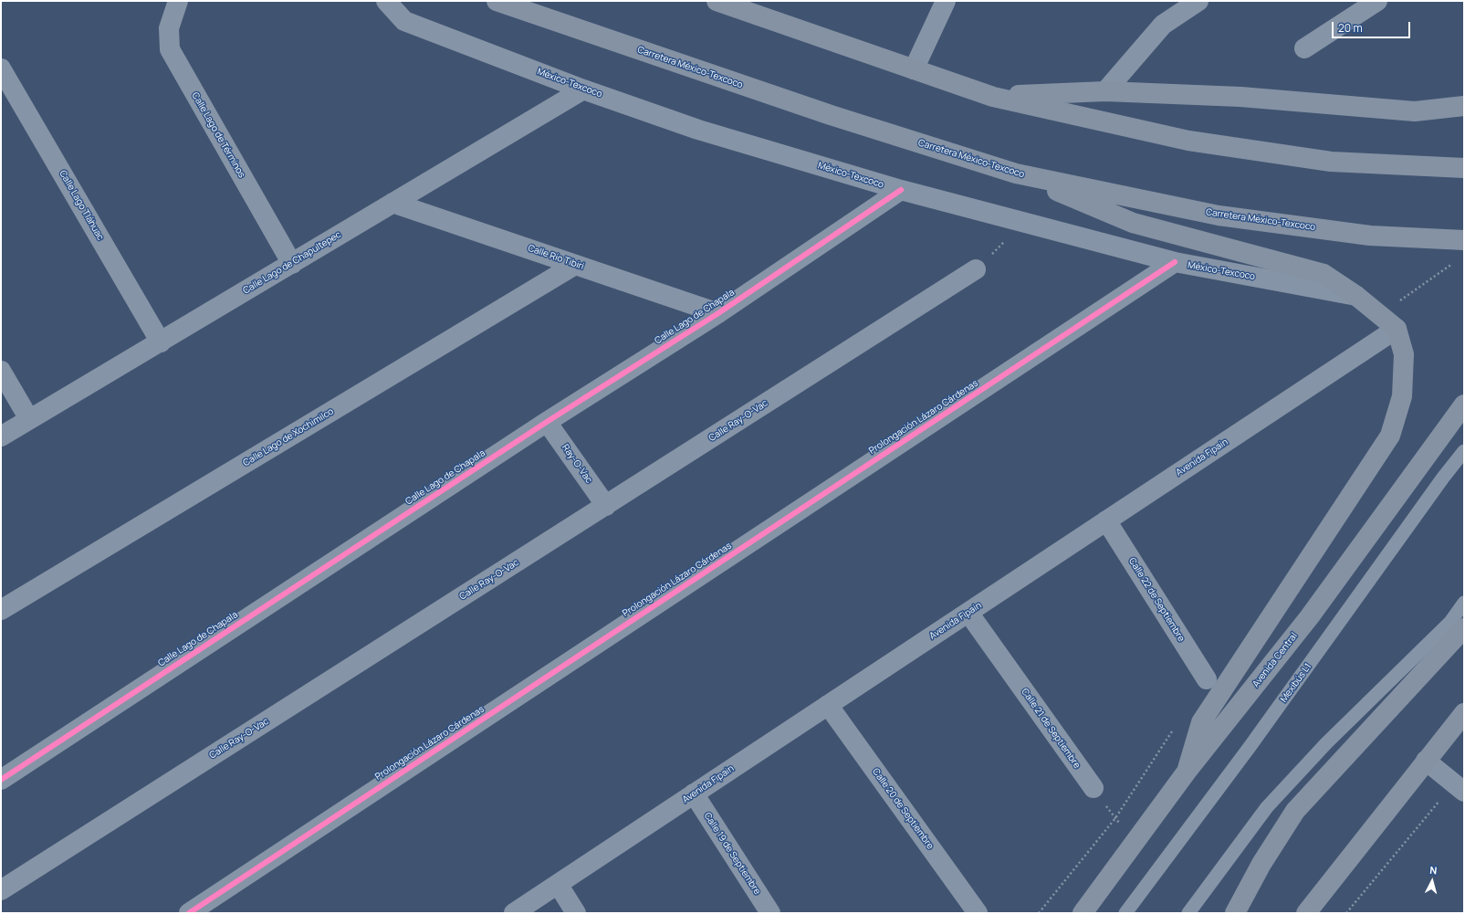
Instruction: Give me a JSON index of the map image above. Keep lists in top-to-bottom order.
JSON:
{
  "streets": {
    "highway": ["Carretera México-Texcoco", "Avenida Central"],
    "street": [
      "México-Texcoco",
      "Calle Lago de Términos",
      "Calle Lago Tláhuac",
      "Calle Río Tibiri",
      "Calle Lago de Chapultepec",
      "Calle Lago de Chapala",
      "Prolongación Lázaro Cárdenas",
      "Calle Ray-O-Vac",
      "Calle Lago de Xochimilco",
      "Avenida Fipain",
      "Ray-O-Vac",
      "Calle 22 de Septiembre",
      "Calle 21 de Septiembre",
      "Calle 20 de Septiembre",
      "Calle 19 de Septiembre"
    ],
    "lane": ["Mexibús L1"]
  },
  "crossings": [
    ["México-Texcoco", "Calle Lago de Chapultepec"],
    ["México-Texcoco", "Calle Lago de Chapala"],
    ["México-Texcoco", "Prolongación Lázaro Cárdenas"],
    ["Calle Lago de Términos", "Calle Lago de Chapultepec"],
    ["Calle Lago Tláhuac", "Calle Lago de Chapultepec"],
    ["Calle Río Tibiri", "Calle Lago de Chapultepec"],
    ["Calle Río Tibiri", "Calle Lago de Chapala"],
    ["Calle Río Tibiri", "Calle Lago de Xochimilco"],
    ["Calle Lago de Chapala", "Ray-O-Vac"],
    ["Calle Ray-O-Vac", "Ray-O-Vac"],
    ["Avenida Fipain", "Calle 22 de Septiembre"],
    ["Avenida Fipain", "Calle 21 de Septiembre"],
    ["Avenida Fipain", "Calle 20 de Septiembre"],
    ["Avenida Fipain", "Calle 19 de Septiembre"]
  ],
  "scale_bar": "20 m",
  "north": "top"
}
